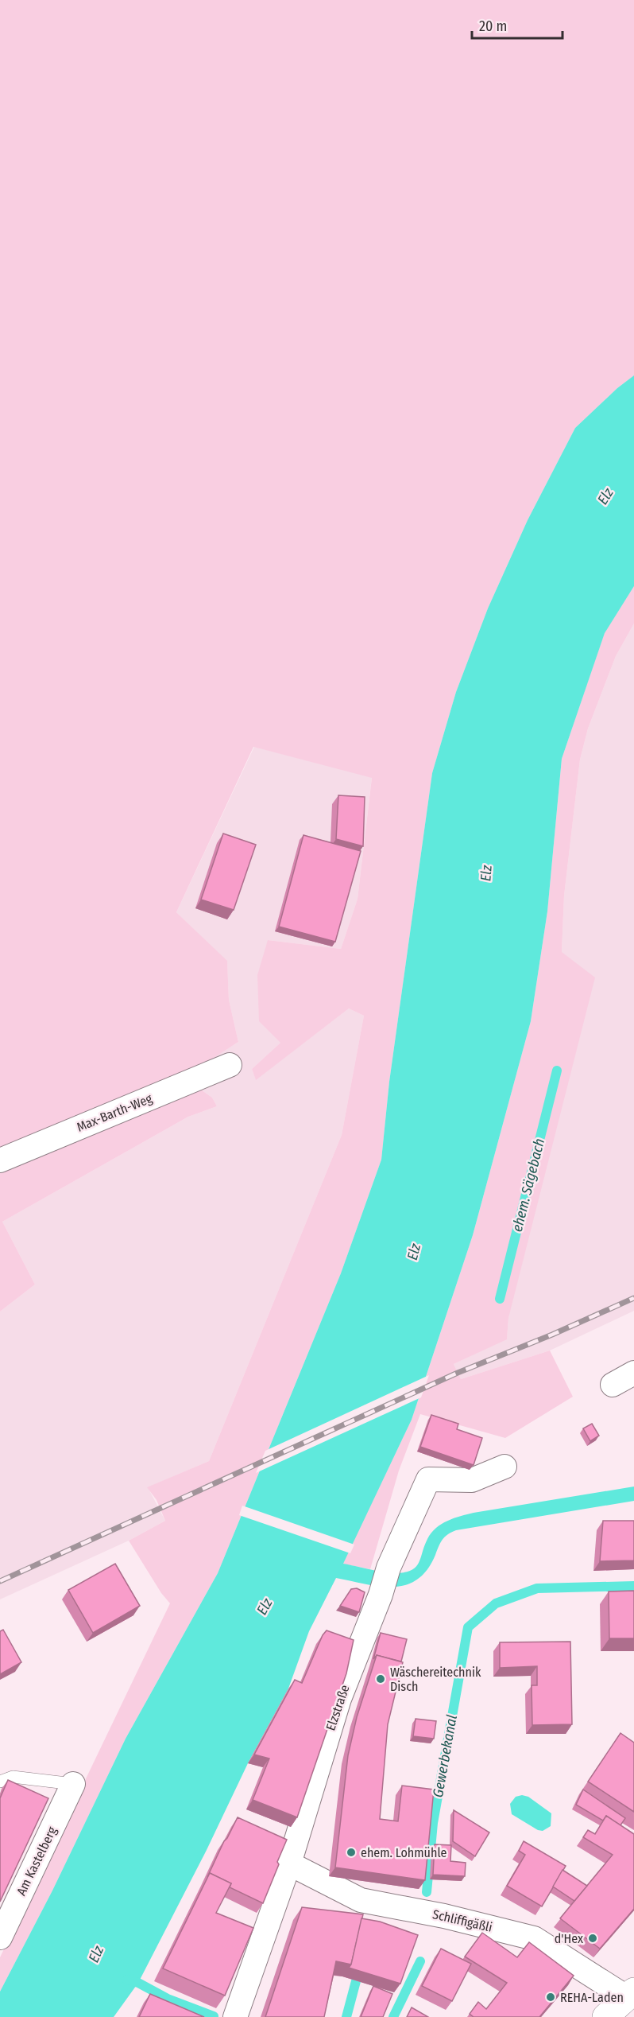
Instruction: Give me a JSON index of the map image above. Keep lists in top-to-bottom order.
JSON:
{
  "streets": {
    "street": [
      "Max-Barth-Weg",
      "Elzstraße",
      "Am Kastelberg",
      "Schliffigäßli"
    ]
  },
  "crossings": [
    ["Elzstraße", "Schliffigäßli"]
  ],
  "water": ["Elz", "ehem. Sägebach", "Gewerbekanal"],
  "places": [
    "Wäschereitechnik Disch",
    "ehem. Lohmühle",
    "d'Hex",
    "REHA-Laden"
  ],
  "scale_bar": "20 m"
}
